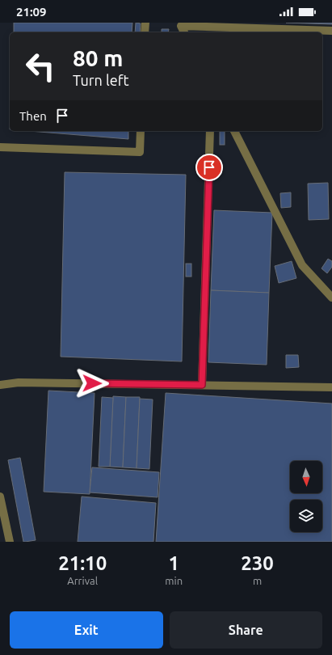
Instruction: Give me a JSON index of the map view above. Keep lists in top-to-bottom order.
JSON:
{
  "north": "bottom",
  "page": {
    "status": "21:09",
    "turn": ["80 m", "Turn left"],
    "then": "Then",
    "eta": [
      "21:10",
      "Arrival",
      "1",
      "min",
      "230",
      "m"
    ],
    "buttons": ["Exit", "Share"]
  }
}
